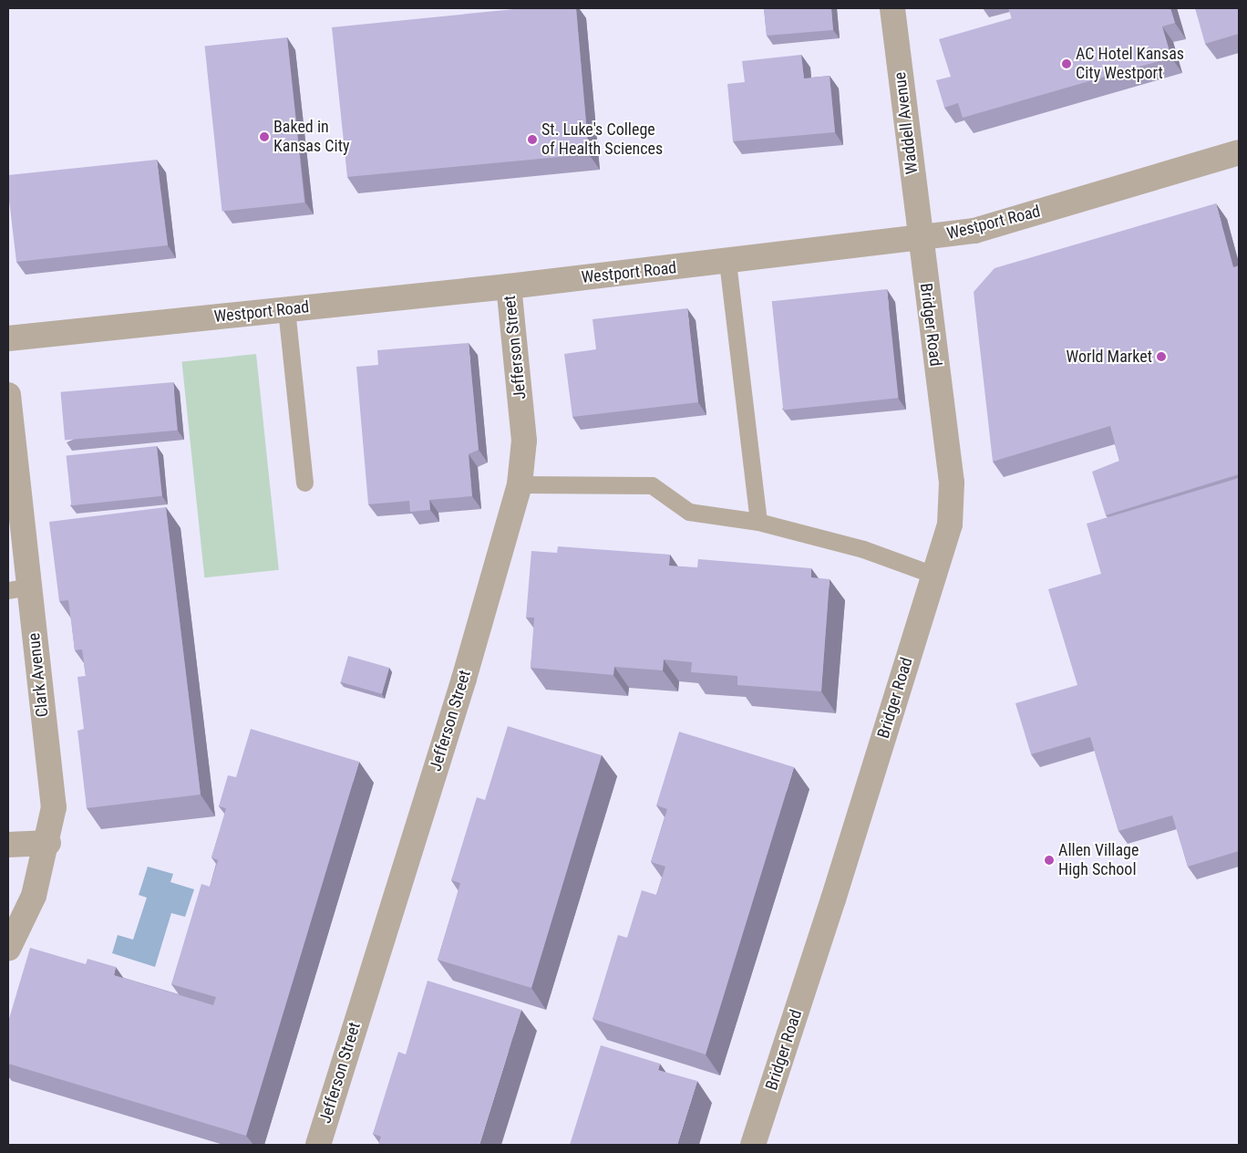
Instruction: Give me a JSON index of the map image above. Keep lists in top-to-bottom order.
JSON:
{
  "streets": {
    "street": [
      "Waddell Avenue",
      "Westport Road",
      "Bridger Road",
      "Jefferson Street",
      "Clark Avenue"
    ]
  },
  "crossings": [
    ["Waddell Avenue", "Westport Road"],
    ["Waddell Avenue", "Bridger Road"],
    ["Westport Road", "Bridger Road"],
    ["Westport Road", "Jefferson Street"]
  ],
  "places": [
    "AC Hotel Kansas City Westport",
    "Baked in Kansas City",
    "St. Luke's College of Health Sciences",
    "World Market",
    "Allen Village High School"
  ]
}
